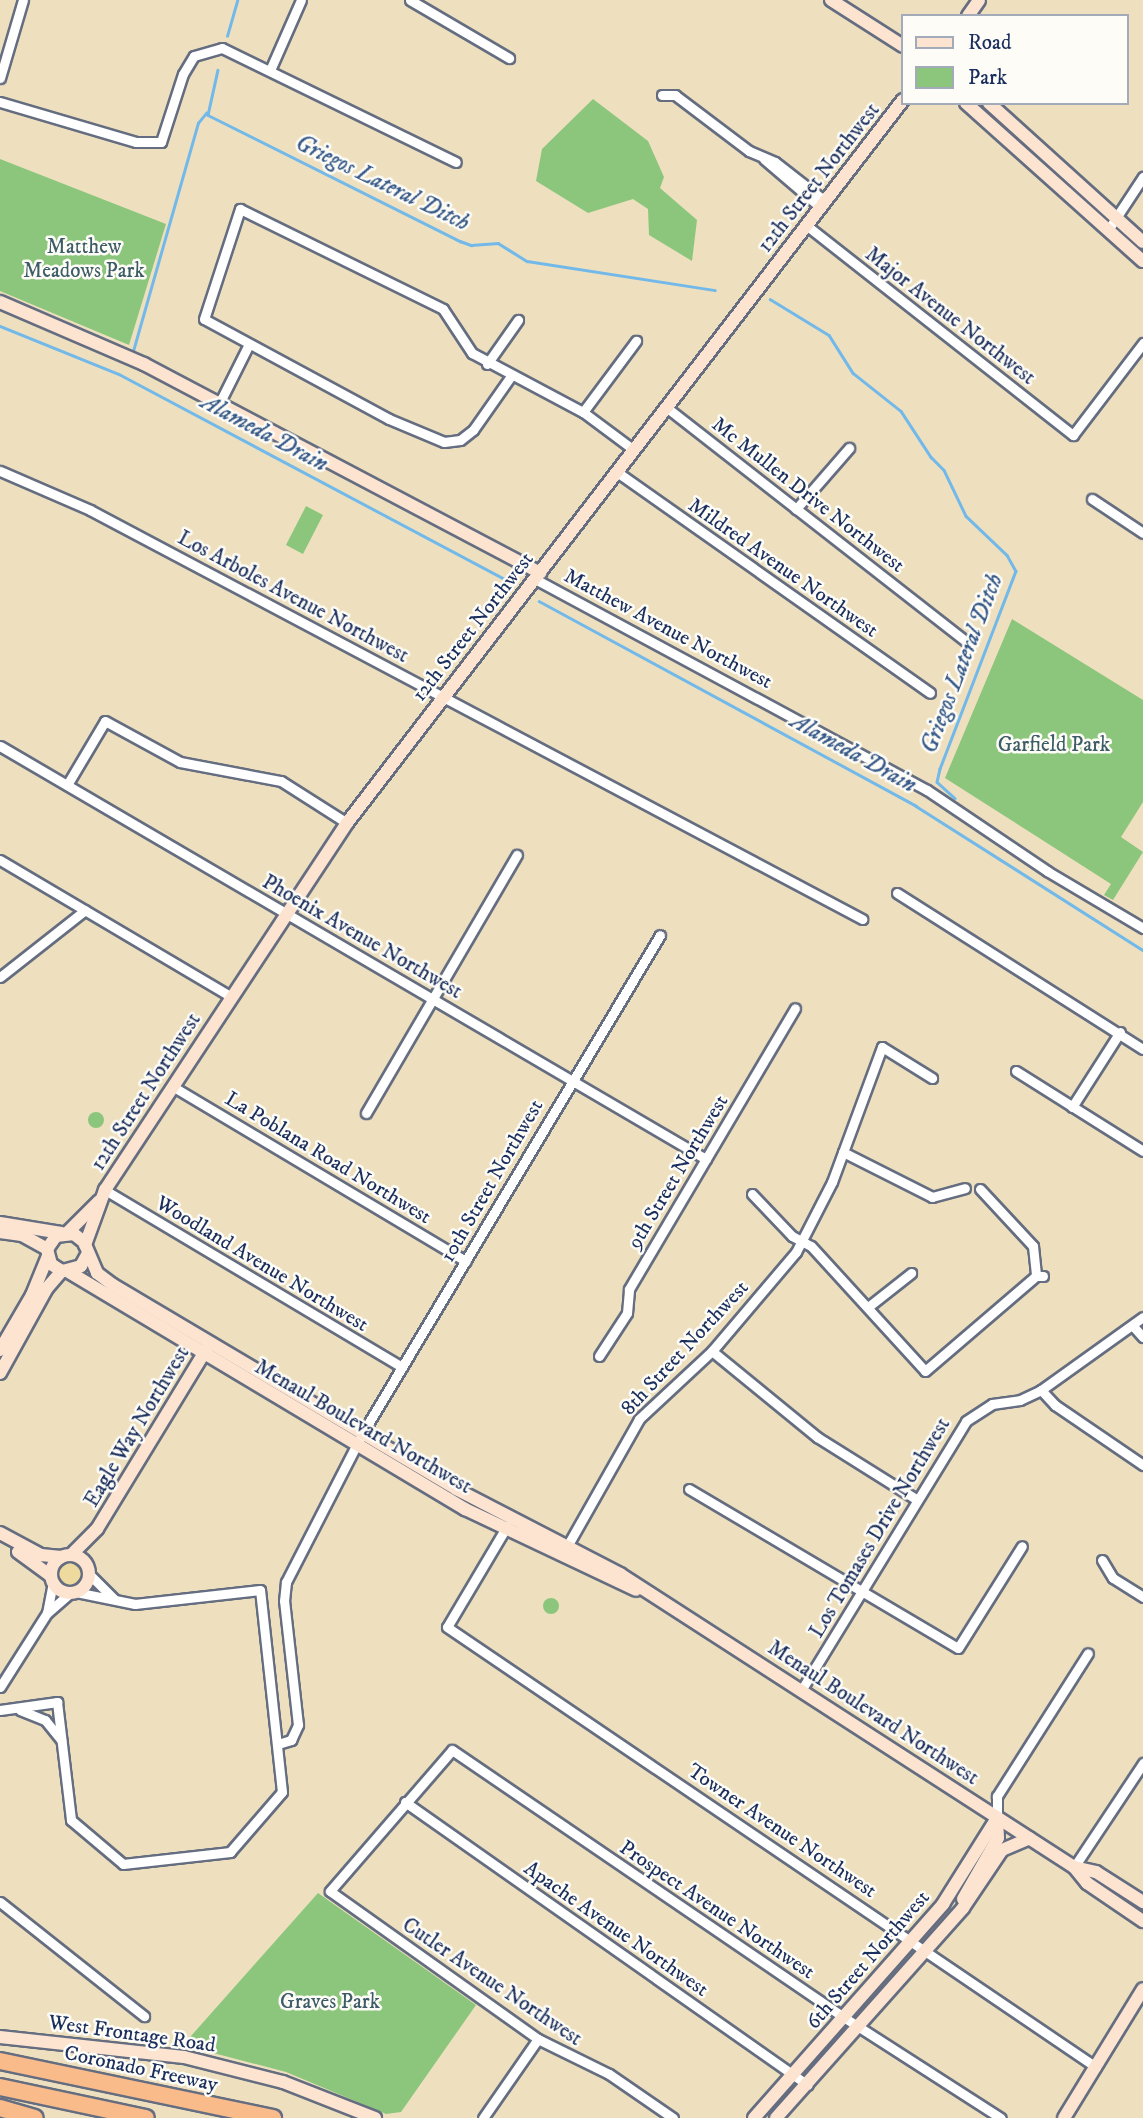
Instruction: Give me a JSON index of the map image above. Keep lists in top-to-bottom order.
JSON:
{
  "streets": {
    "highway": ["Coronado Freeway"],
    "main road": [
      "12th Street Northwest",
      "Matthew Avenue Northwest",
      "Eagle Way Northwest",
      "Menaul Boulevard Northwest",
      "6th Street Northwest",
      "West Frontage Road"
    ],
    "street": [
      "Major Avenue Northwest",
      "Mc Mullen Drive Northwest",
      "Mildred Avenue Northwest",
      "Los Arboles Avenue Northwest",
      "Phoenix Avenue Northwest",
      "La Poblana Road Northwest",
      "9th Street Northwest",
      "10th Street Northwest",
      "Woodland Avenue Northwest",
      "8th Street Northwest",
      "Los Tomases Drive Northwest",
      "Towner Avenue Northwest",
      "Prospect Avenue Northwest",
      "Apache Avenue Northwest",
      "Cutler Avenue Northwest"
    ]
  },
  "crossings": [
    ["12th Street Northwest", "Major Avenue Northwest"],
    ["12th Street Northwest", "Mc Mullen Drive Northwest"],
    ["12th Street Northwest", "Mildred Avenue Northwest"],
    ["12th Street Northwest", "Los Arboles Avenue Northwest"],
    ["12th Street Northwest", "Matthew Avenue Northwest"],
    ["12th Street Northwest", "Phoenix Avenue Northwest"],
    ["12th Street Northwest", "La Poblana Road Northwest"],
    ["12th Street Northwest", "Woodland Avenue Northwest"],
    ["12th Street Northwest", "Menaul Boulevard Northwest"],
    ["Phoenix Avenue Northwest", "9th Street Northwest"],
    ["Phoenix Avenue Northwest", "10th Street Northwest"],
    ["La Poblana Road Northwest", "10th Street Northwest"],
    ["10th Street Northwest", "Woodland Avenue Northwest"],
    ["10th Street Northwest", "Menaul Boulevard Northwest"],
    ["8th Street Northwest", "Menaul Boulevard Northwest"],
    ["Eagle Way Northwest", "Menaul Boulevard Northwest"],
    ["Menaul Boulevard Northwest", "Los Tomases Drive Northwest"],
    ["Menaul Boulevard Northwest", "Towner Avenue Northwest"],
    ["Menaul Boulevard Northwest", "6th Street Northwest"],
    ["Towner Avenue Northwest", "6th Street Northwest"],
    ["Prospect Avenue Northwest", "Apache Avenue Northwest"],
    ["Prospect Avenue Northwest", "6th Street Northwest"],
    ["Prospect Avenue Northwest", "Cutler Avenue Northwest"],
    ["Apache Avenue Northwest", "6th Street Northwest"],
    ["Apache Avenue Northwest", "Cutler Avenue Northwest"]
  ],
  "water": ["Griegos Lateral Ditch", "Alameda Drain"],
  "parks": ["Matthew Meadows Park", "Garfield Park", "Graves Park"],
  "legend": ["Road", "Park"]
}
